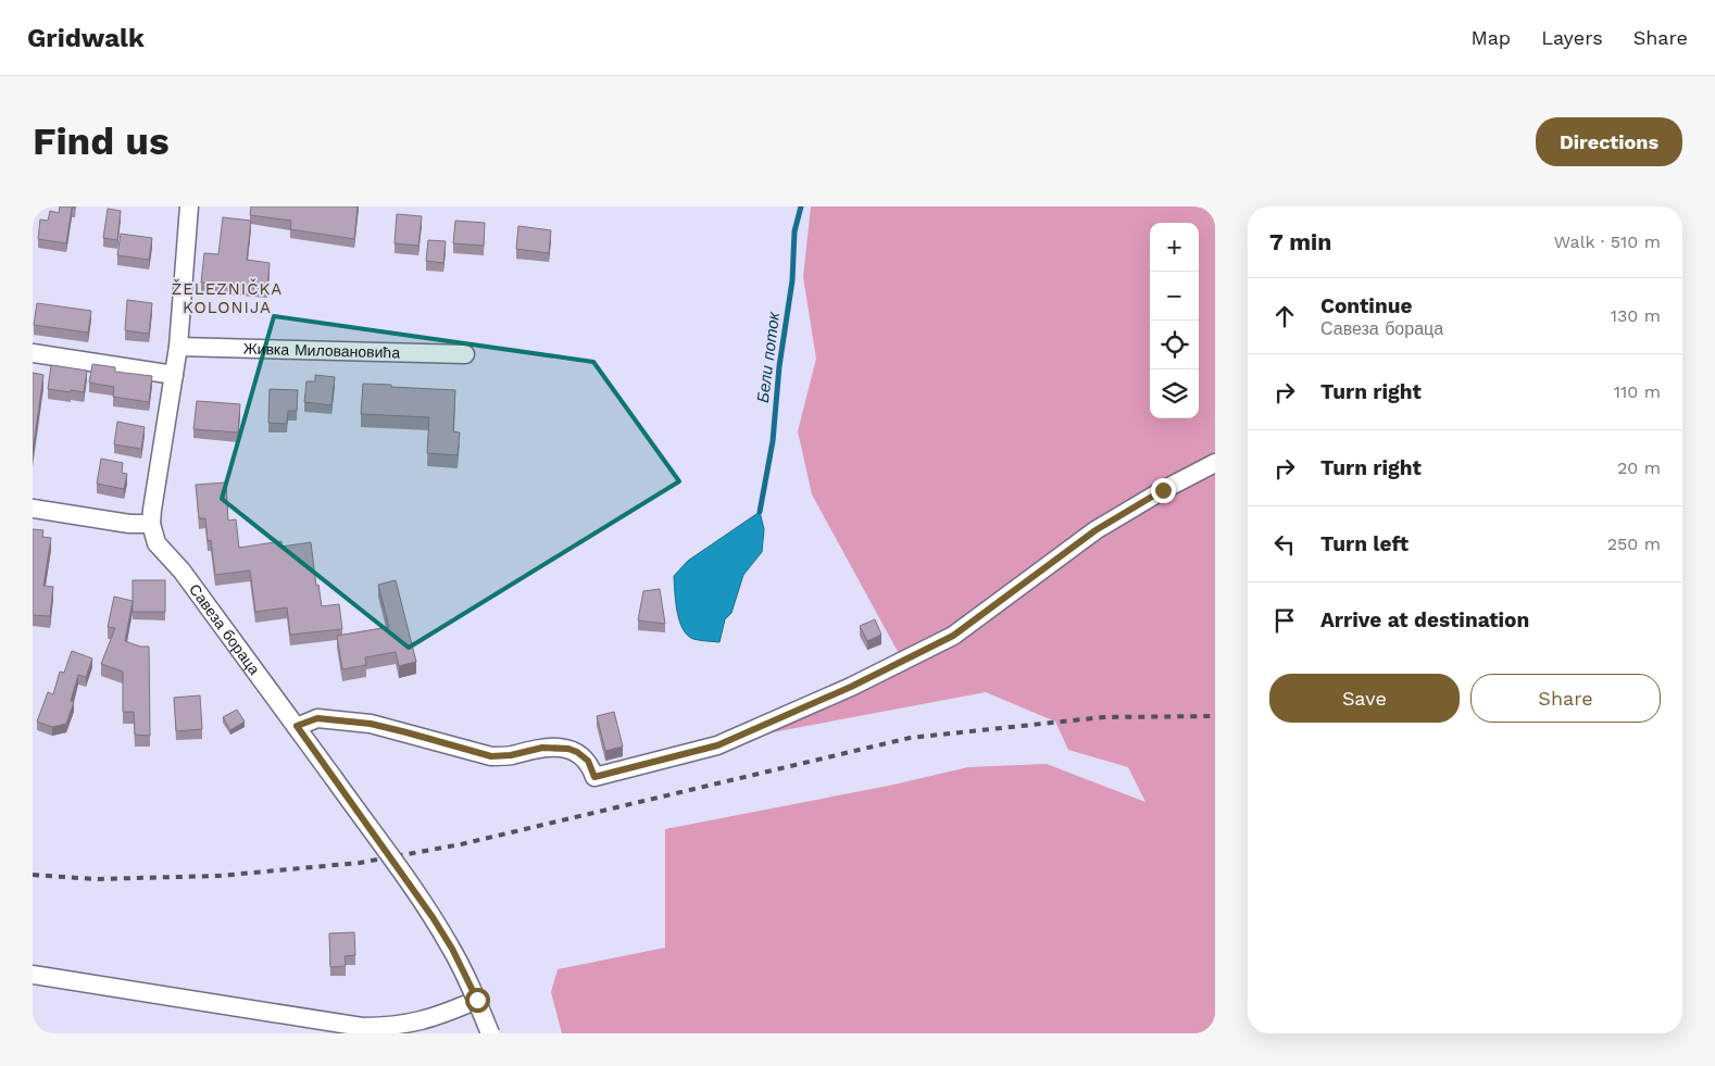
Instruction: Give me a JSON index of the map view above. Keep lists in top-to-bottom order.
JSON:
{
  "streets": {
    "street": ["Живка Миловановића", "Савеза бораца"]
  },
  "crossings": [
    ["Живка Миловановића", "Савеза бораца"]
  ],
  "districts": ["ŽELEZNIČKA KOLONIJA"],
  "water": ["Бели поток"],
  "page": {
    "header": "Gridwalk",
    "nav": ["Map", "Layers", "Share"],
    "buttons": [
      "Directions",
      ["Save", "Share"]
    ],
    "title": "Find us",
    "heading": ["7 min", "Walk · 510 m"],
    "map_buttons": ["+", "−"],
    "list": [
      ["Continue", "Савеза бораца", "130 m"],
      ["Turn right", "110 m"],
      ["Turn right", "20 m"],
      ["Turn left", "250 m"],
      "Arrive at destination"
    ]
  }
}
